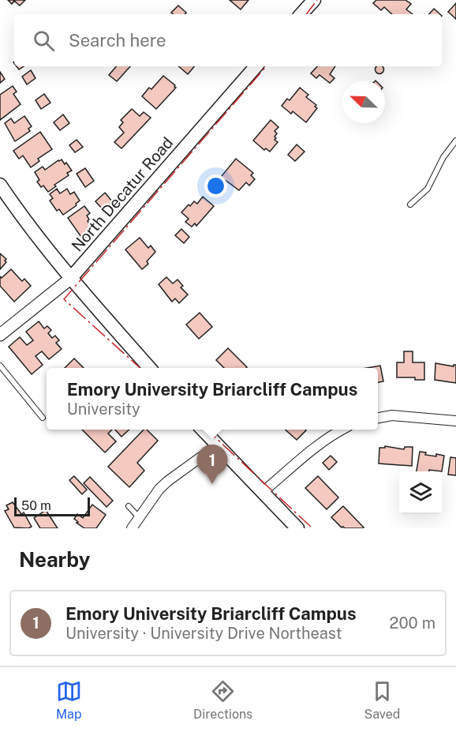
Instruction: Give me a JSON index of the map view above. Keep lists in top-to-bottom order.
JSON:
{
  "streets": {
    "main road": ["North Decatur Road"]
  },
  "scale_bar": "50 m",
  "north": "top left",
  "page": {
    "search": "Search here",
    "popup": ["Emory University Briarcliff Campus", "University"],
    "pins": "1",
    "scale": "50 m",
    "heading": "Nearby",
    "list": [
      {
        "mark": "1",
        "name": "Emory University Briarcliff Campus",
        "note": "University · University Drive Northeast",
        "value": "200 m"
      }
    ],
    "nav": ["Map", "Directions", "Saved"]
  }
}
